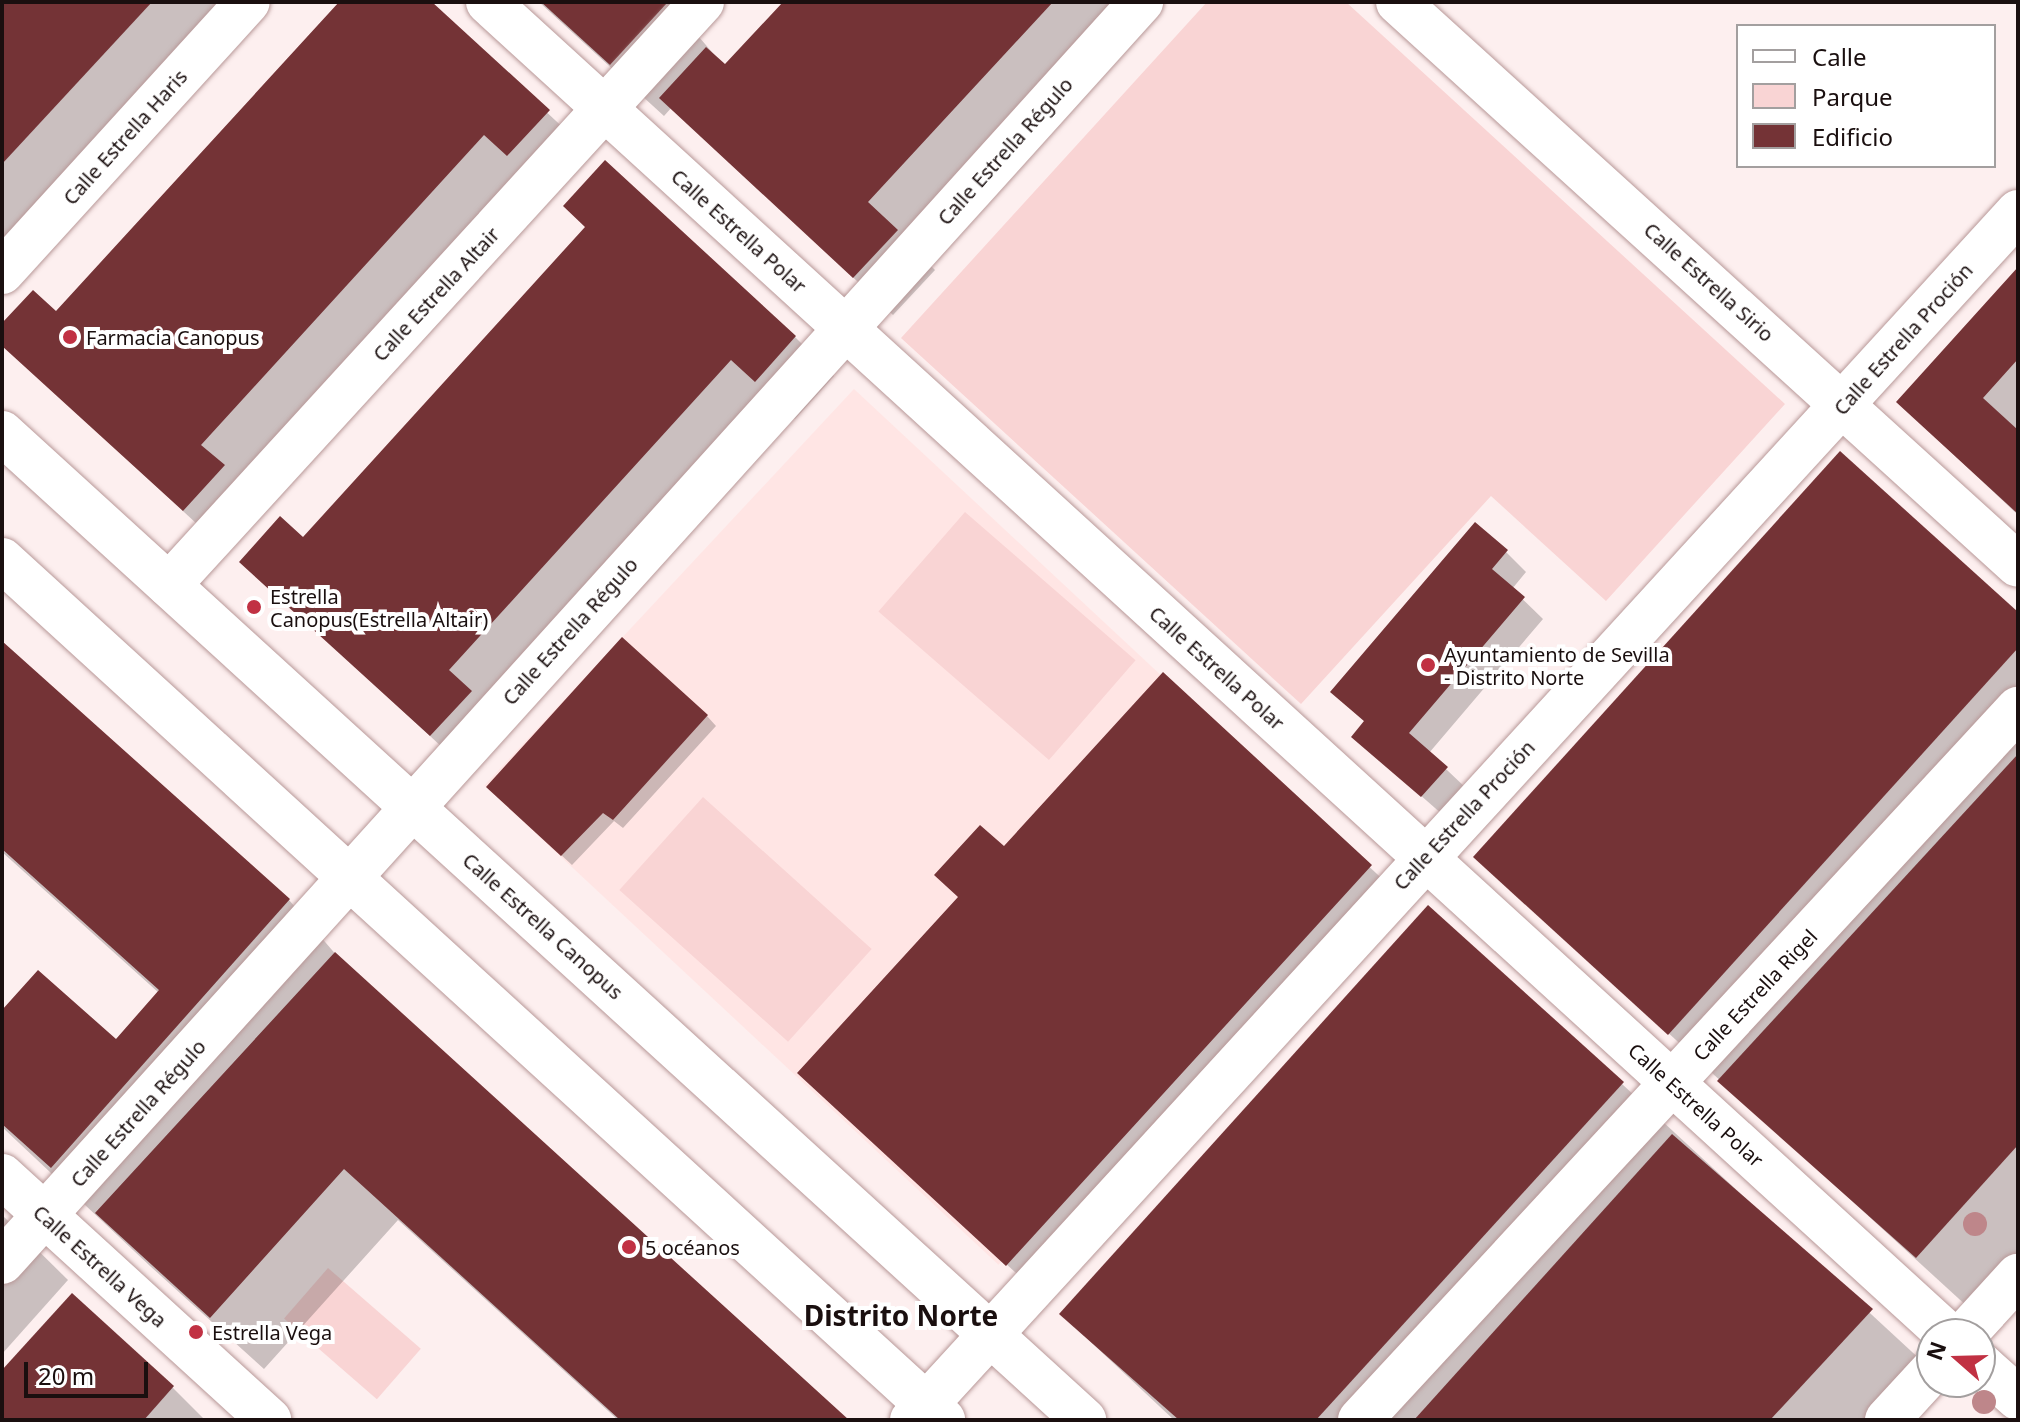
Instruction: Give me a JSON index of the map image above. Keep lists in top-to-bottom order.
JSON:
{
  "streets": {
    "street": [
      "Calle Estrella Haris",
      "Calle Estrella Régulo",
      "Calle Estrella Polar",
      "Calle Estrella Sirio",
      "Calle Estrella Altair",
      "Calle Estrella Proción",
      "Calle Estrella Canopus",
      "Calle Estrella Rigel",
      "Calle Estrella Vega"
    ]
  },
  "crossings": [
    ["Calle Estrella Régulo", "Calle Estrella Polar"],
    ["Calle Estrella Régulo", "Calle Estrella Canopus"],
    ["Calle Estrella Régulo", "Calle Estrella Vega"],
    ["Calle Estrella Polar", "Calle Estrella Altair"],
    ["Calle Estrella Polar", "Calle Estrella Proción"],
    ["Calle Estrella Polar", "Calle Estrella Rigel"],
    ["Calle Estrella Sirio", "Calle Estrella Proción"],
    ["Calle Estrella Altair", "Calle Estrella Canopus"],
    ["Calle Estrella Proción", "Calle Estrella Canopus"]
  ],
  "districts": ["Distrito Norte"],
  "places": [
    "Farmacia Canopus",
    "Estrella Canopus(Estrella Altair)",
    "Ayuntamiento de Sevilla - Distrito Norte",
    "5 océanos",
    "Estrella Vega"
  ],
  "legend": ["Calle", "Parque", "Edificio"],
  "scale_bar": "20 m",
  "north": "left"
}
